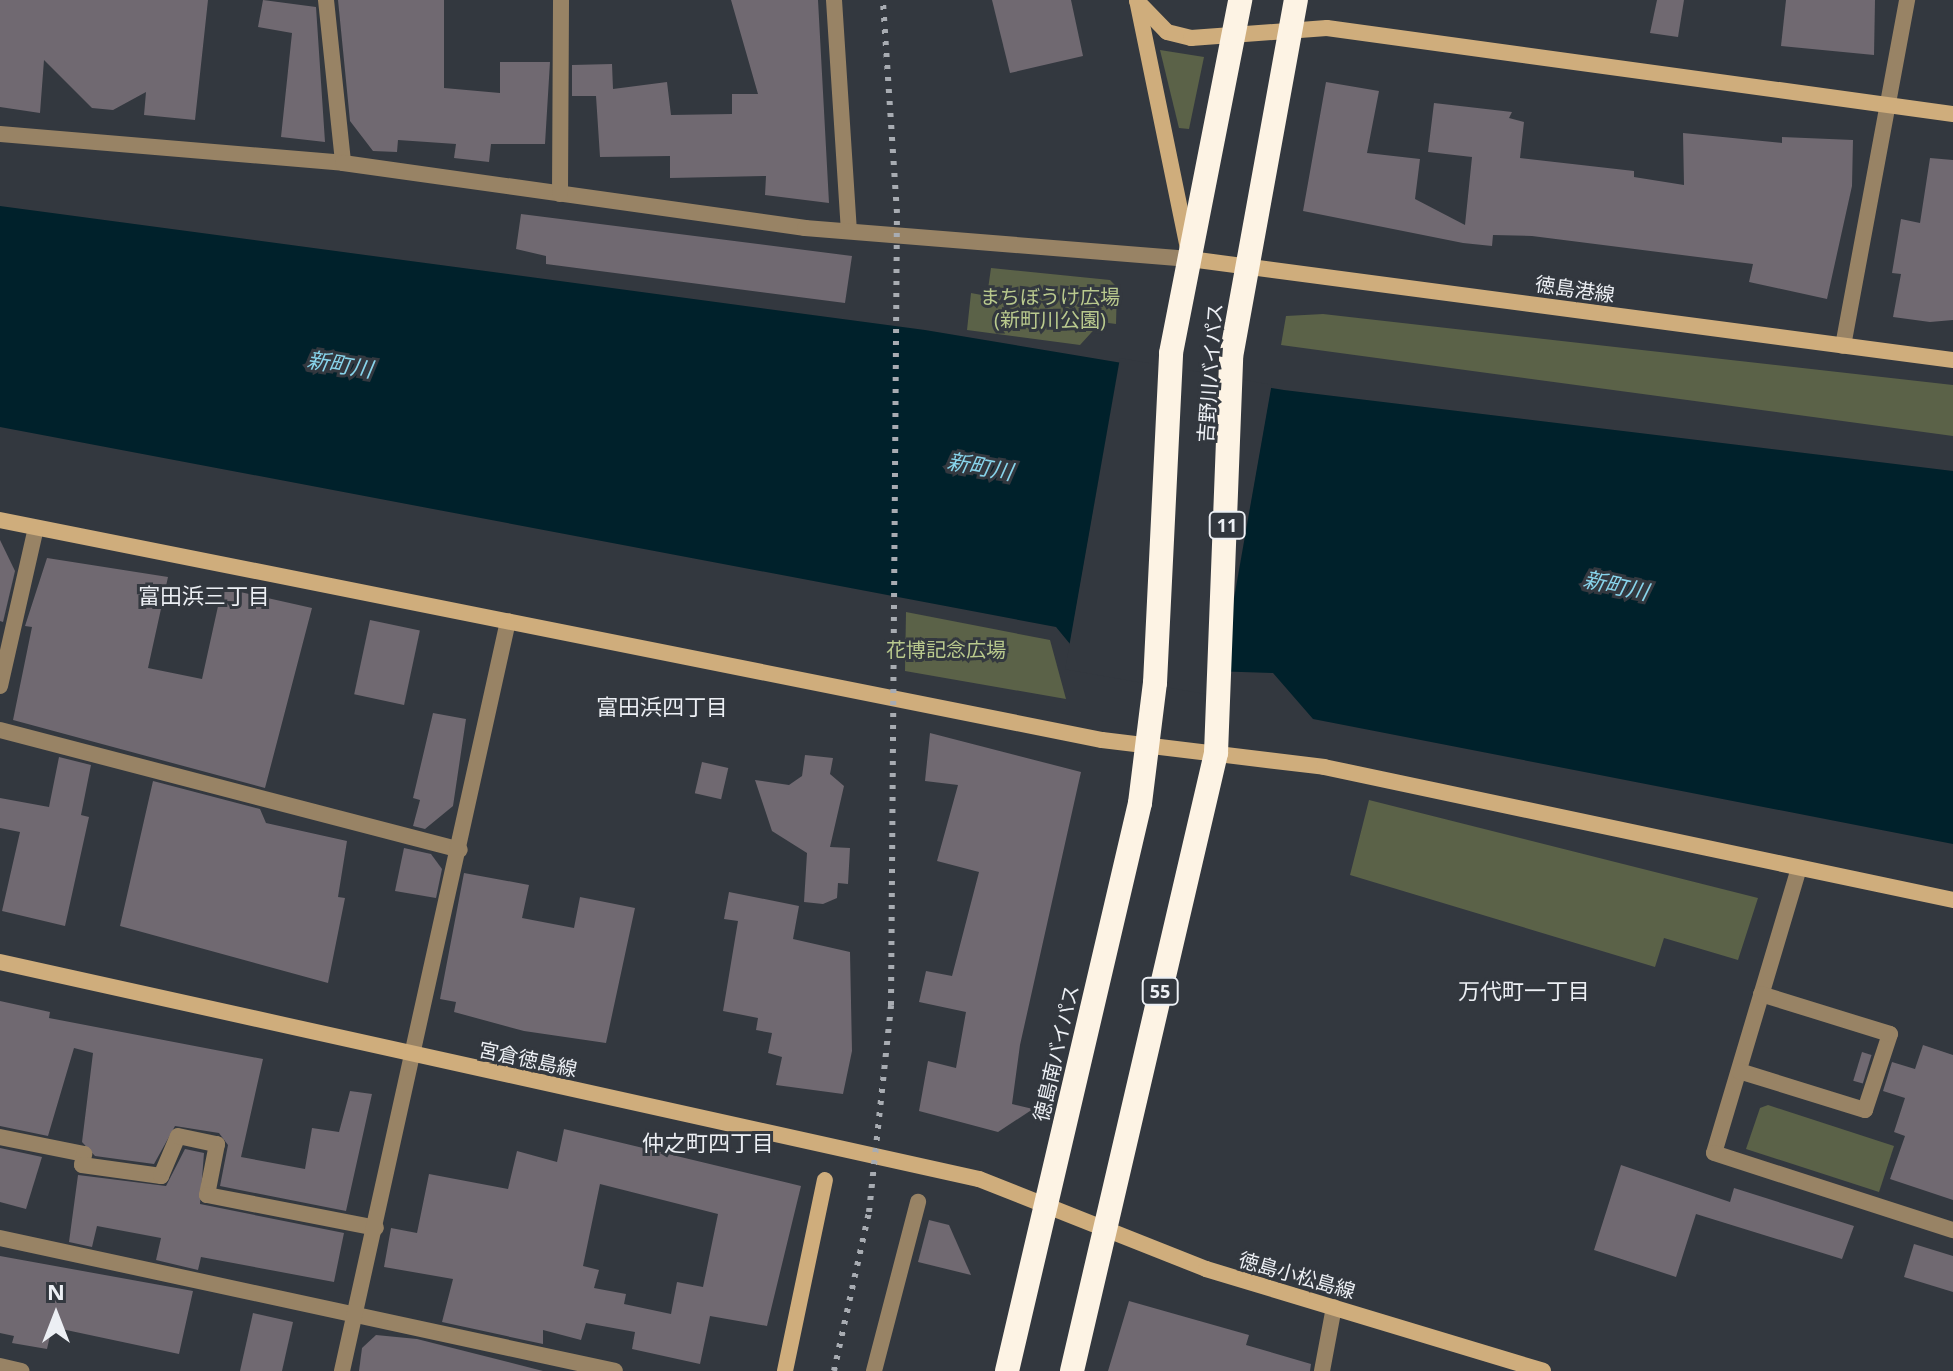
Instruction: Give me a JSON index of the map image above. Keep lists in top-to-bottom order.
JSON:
{
  "streets": {
    "highway": [
      "吉野川バイパス",
      "11",
      "55",
      "徳島南バイパス"
    ],
    "street": ["徳島港線", "宮倉徳島線", "徳島小松島線"]
  },
  "crossings": [
    ["徳島港線", "吉野川バイパス"],
    ["吉野川バイパス", "55"],
    ["吉野川バイパス", "徳島南バイパス"],
    ["55", "徳島小松島線"],
    ["徳島南バイパス", "宮倉徳島線"],
    ["徳島南バイパス", "徳島小松島線"],
    ["宮倉徳島線", "徳島小松島線"]
  ],
  "districts": [
    "富田浜三丁目",
    "富田浜四丁目",
    "万代町一丁目",
    "仲之町四丁目"
  ],
  "water": ["新町川"],
  "parks": ["まちぼうけ広場 (新町川公園)", "花博記念広場"],
  "north": "top"
}
